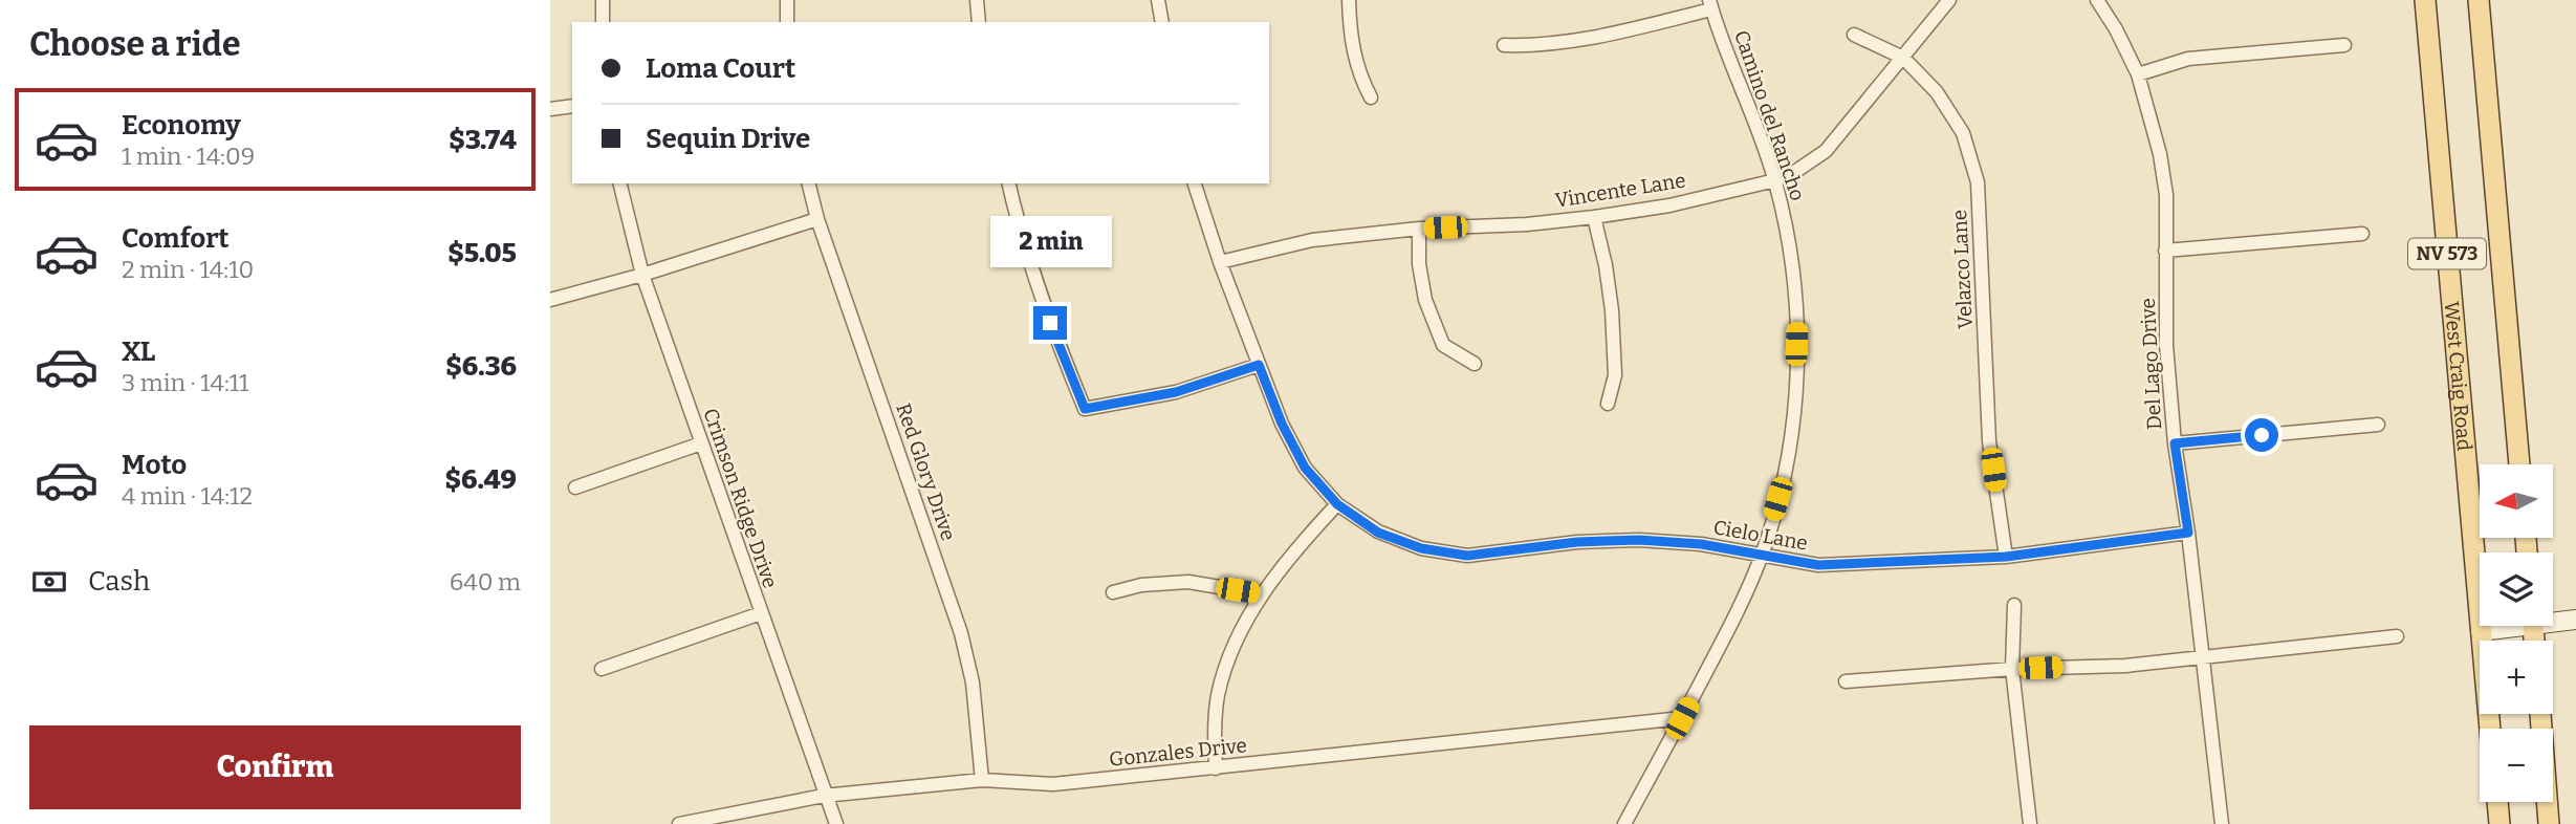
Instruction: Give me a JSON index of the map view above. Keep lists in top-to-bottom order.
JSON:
{
  "streets": {
    "main road": ["NV 573", "West Craig Road"],
    "street": [
      "Camino del Rancho",
      "Vincente Lane",
      "Velazco Lane",
      "Del Lago Drive",
      "Red Glory Drive",
      "Crimson Ridge Drive",
      "Cielo Lane",
      "Gonzales Drive"
    ]
  },
  "crossings": [
    ["Camino del Rancho", "Vincente Lane"],
    ["Camino del Rancho", "Cielo Lane"],
    ["Camino del Rancho", "Gonzales Drive"],
    ["Vincente Lane", "Velazco Lane"],
    ["Vincente Lane", "Cielo Lane"],
    ["Velazco Lane", "Cielo Lane"],
    ["Del Lago Drive", "Cielo Lane"],
    ["Red Glory Drive", "Gonzales Drive"],
    ["Crimson Ridge Drive", "Gonzales Drive"]
  ],
  "north": "left",
  "page": {
    "heading": "Choose a ride",
    "banner": ["Loma Court", "Sequin Drive"],
    "list": [
      {
        "name": "Economy",
        "note": "1 min · 14:09",
        "value": "$3.74"
      },
      {
        "name": "Comfort",
        "note": "2 min · 14:10",
        "value": "$5.05"
      },
      {
        "name": "XL",
        "note": "3 min · 14:11",
        "value": "$6.36"
      },
      {
        "name": "Moto",
        "note": "4 min · 14:12",
        "value": "$6.49"
      }
    ],
    "bubble": "2 min",
    "map_buttons": ["+", "−"],
    "pay": ["Cash", "640 m"],
    "buttons": "Confirm"
  }
}
